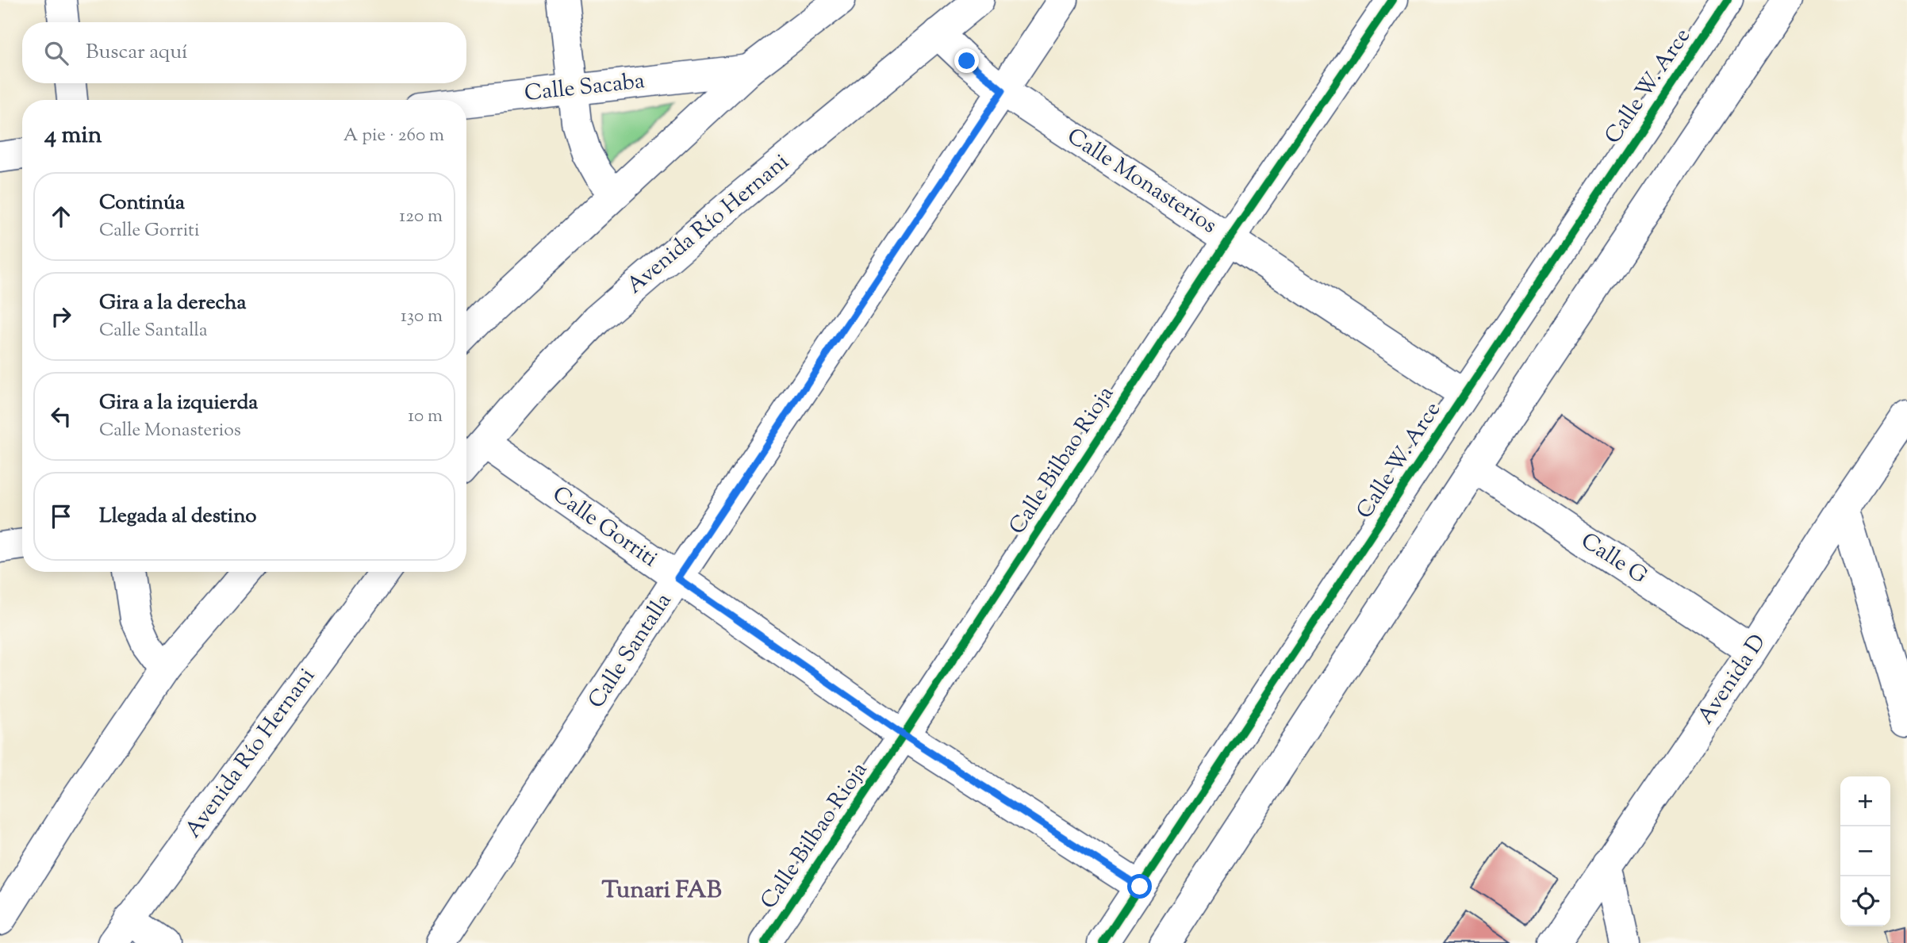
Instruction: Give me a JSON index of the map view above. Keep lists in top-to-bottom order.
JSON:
{
  "streets": {
    "street": [
      "Calle W. Arce",
      "Calle Sacaba",
      "Calle Monasterios",
      "Avenida Río Hernani",
      "Calle Bilbao Rioja",
      "Calle Gorriti",
      "Calle G",
      "Calle Santalla",
      "Avenida D"
    ]
  },
  "crossings": [
    ["Calle W. Arce", "Calle Monasterios"],
    ["Calle W. Arce", "Calle Gorriti"],
    ["Calle Monasterios", "Avenida Río Hernani"],
    ["Calle Monasterios", "Calle Bilbao Rioja"],
    ["Calle Monasterios", "Calle Santalla"],
    ["Avenida Río Hernani", "Calle Gorriti"],
    ["Calle Bilbao Rioja", "Calle Gorriti"],
    ["Calle Gorriti", "Calle Santalla"],
    ["Calle G", "Avenida D"]
  ],
  "districts": ["Tunari FAB"],
  "page": {
    "search": "Buscar aquí",
    "heading": ["4 min", "A pie · 260 m"],
    "list": [
      ["Continúa", "Calle Gorriti", "120 m"],
      ["Gira a la derecha", "Calle Santalla", "130 m"],
      ["Gira a la izquierda", "Calle Monasterios", "10 m"],
      "Llegada al destino"
    ],
    "map_buttons": ["+", "−"]
  }
}
